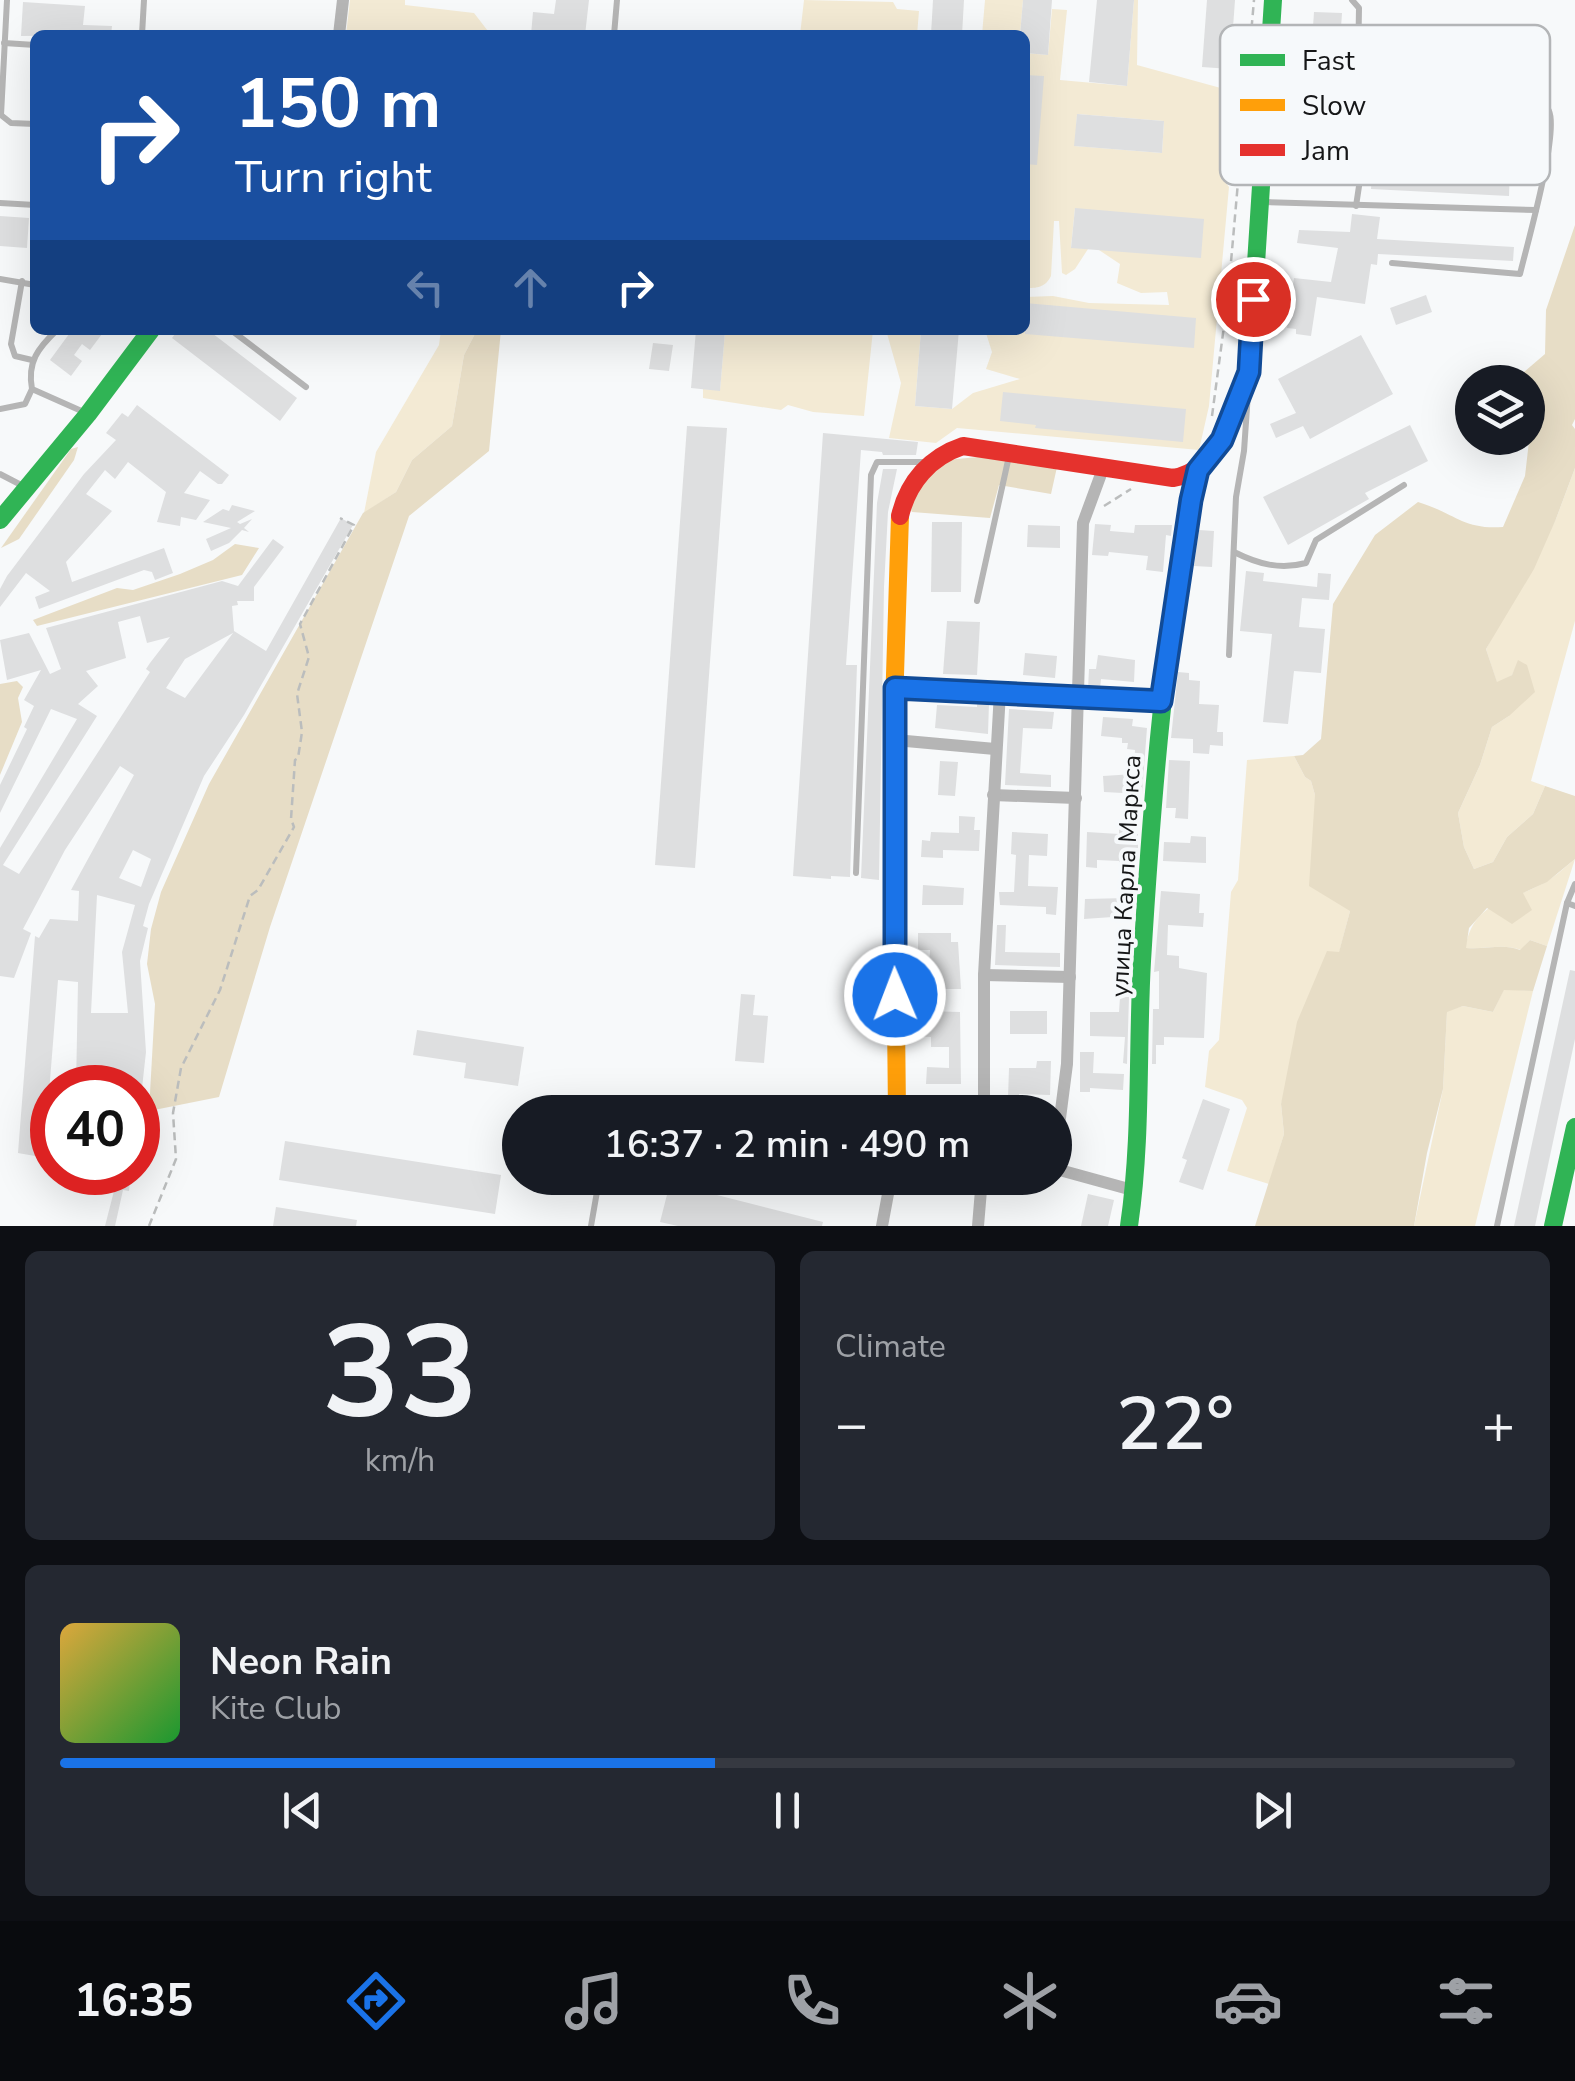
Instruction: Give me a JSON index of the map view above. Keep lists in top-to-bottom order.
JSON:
{
  "streets": {
    "street": ["улица Карла Маркса"]
  },
  "legend": ["Fast", "Slow", "Jam"],
  "page": {
    "turn": ["150 m", "Turn right"],
    "limit": "40",
    "trip": "16:37 · 2 min · 490 m",
    "tile": [
      ["33", "km/h"],
      "Climate"
    ],
    "heat": ["−", "22°", "+"],
    "song": ["Neon Rain", "Kite Club"],
    "tabs": "16:35"
  }
}
